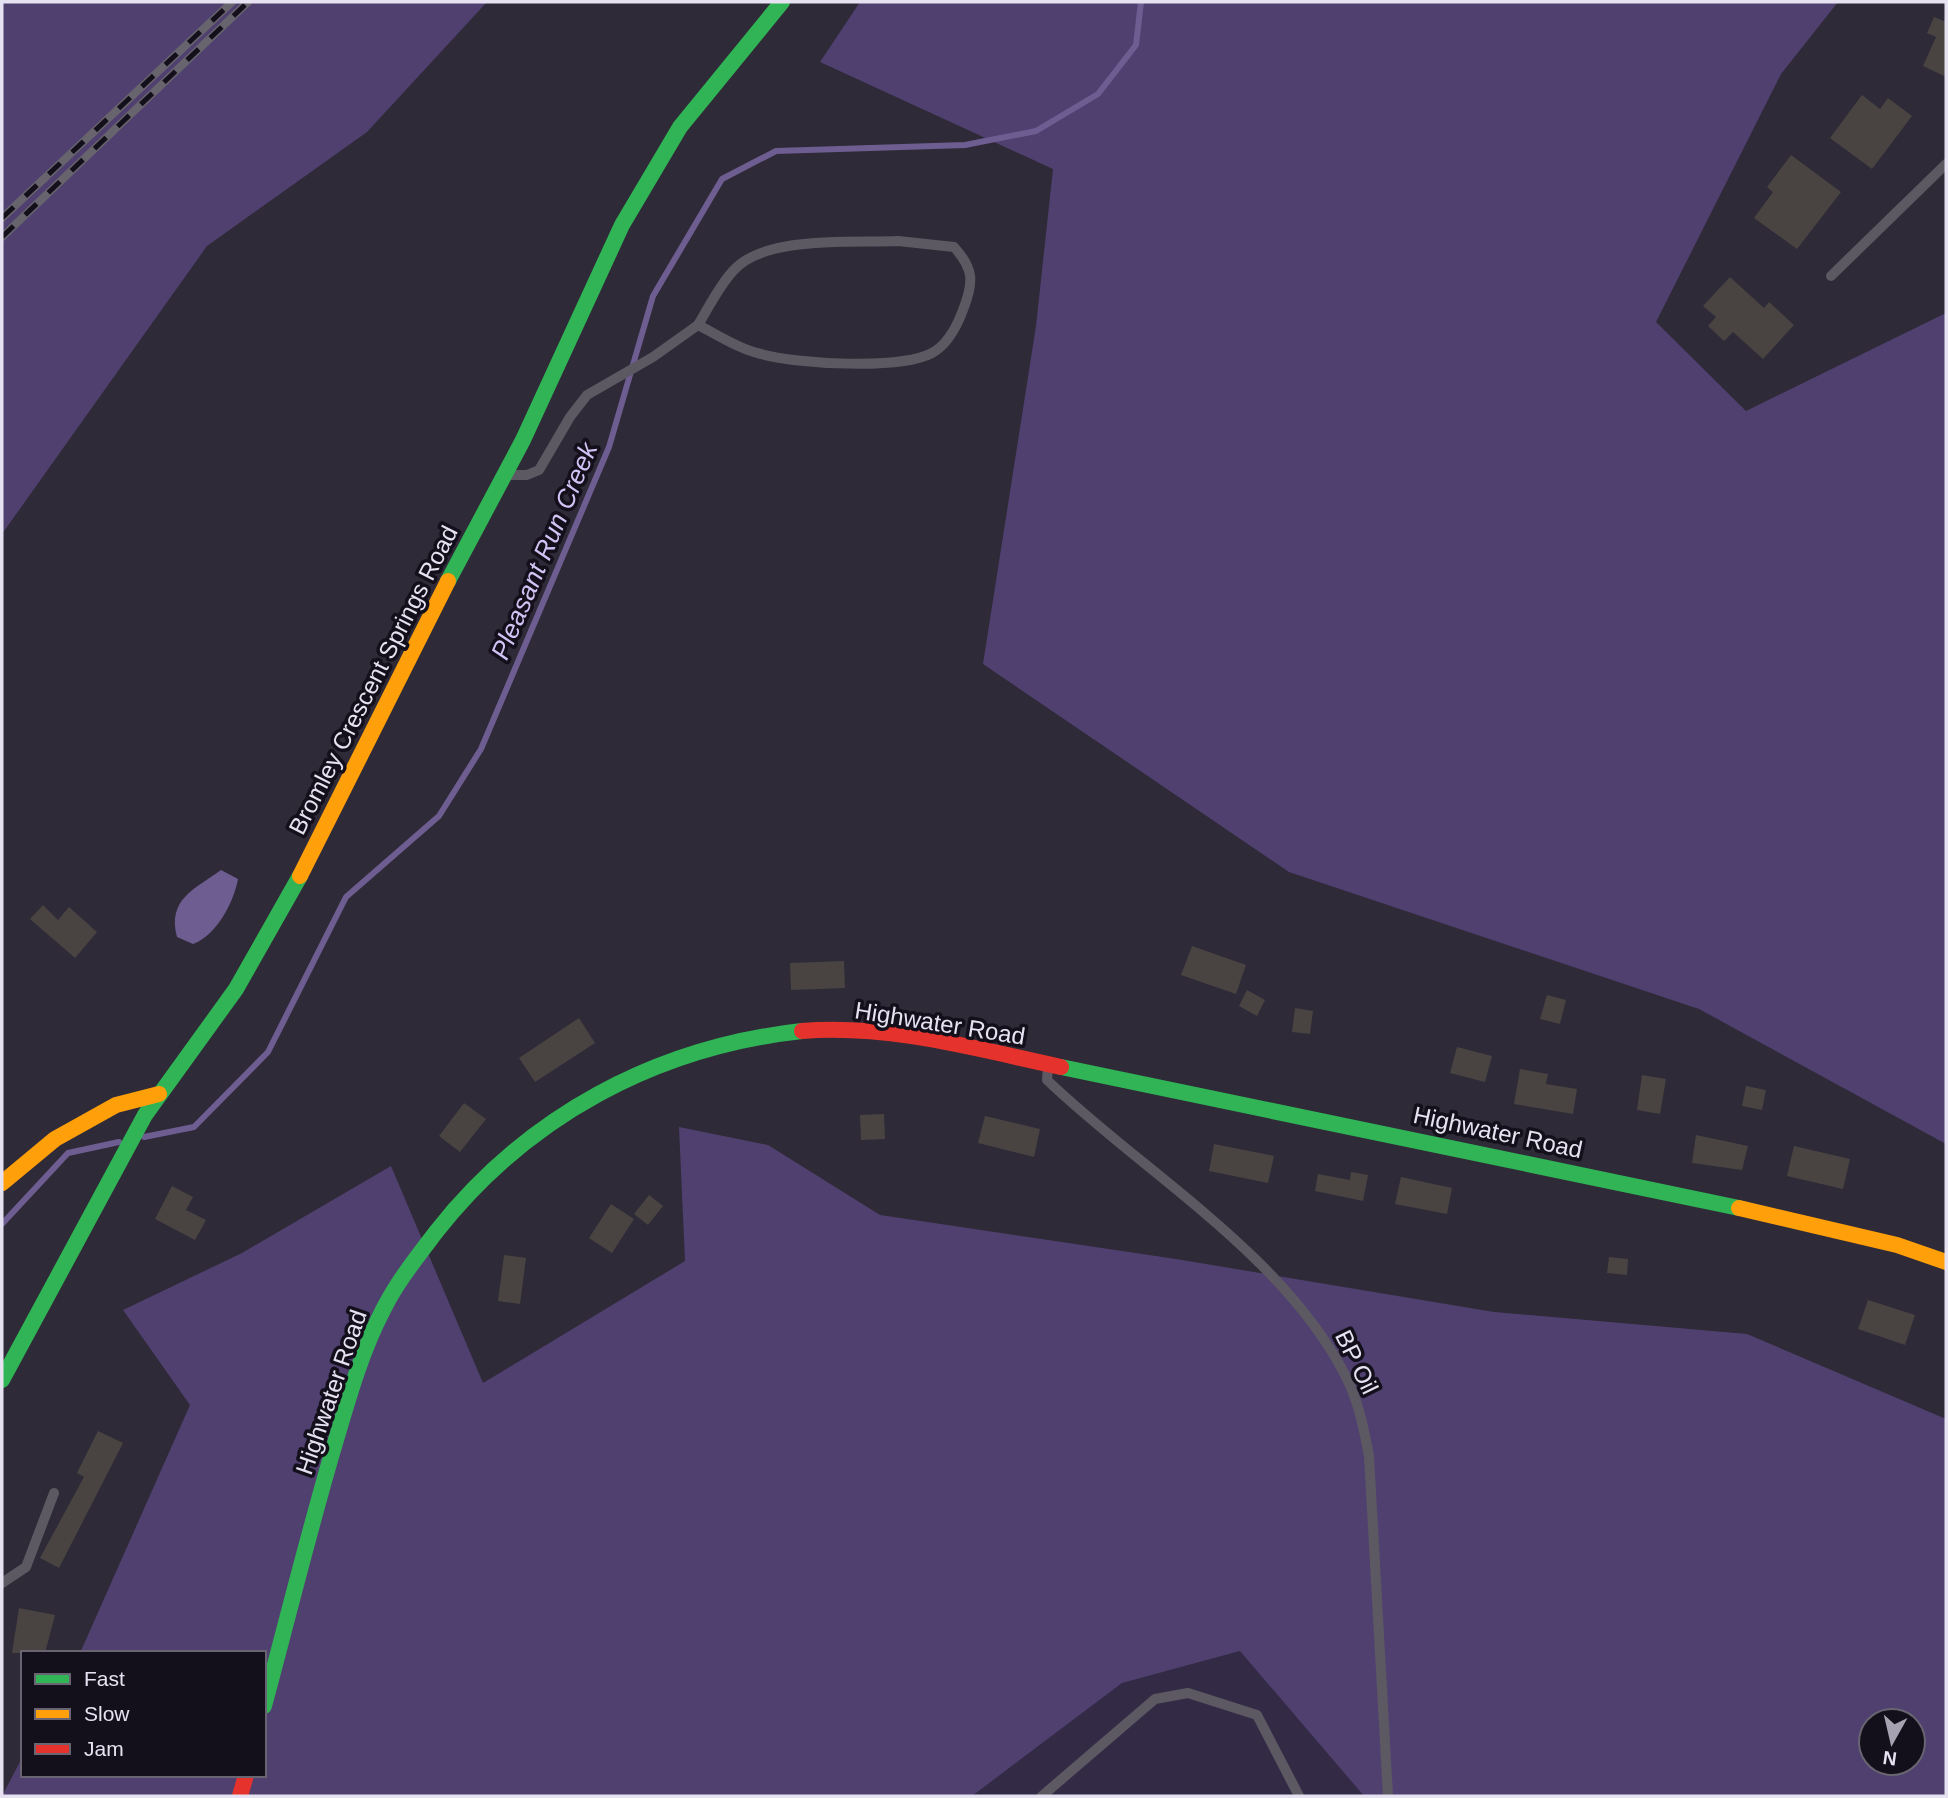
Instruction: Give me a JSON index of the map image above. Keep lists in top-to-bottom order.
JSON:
{
  "streets": {
    "street": ["Bromley Crescent Springs Road", "Highwater Road"],
    "lane": ["BP Oil"]
  },
  "crossings": [
    ["Highwater Road", "BP Oil"]
  ],
  "water": ["Pleasant Run Creek"],
  "legend": ["Fast", "Slow", "Jam"],
  "north": "bottom"
}
